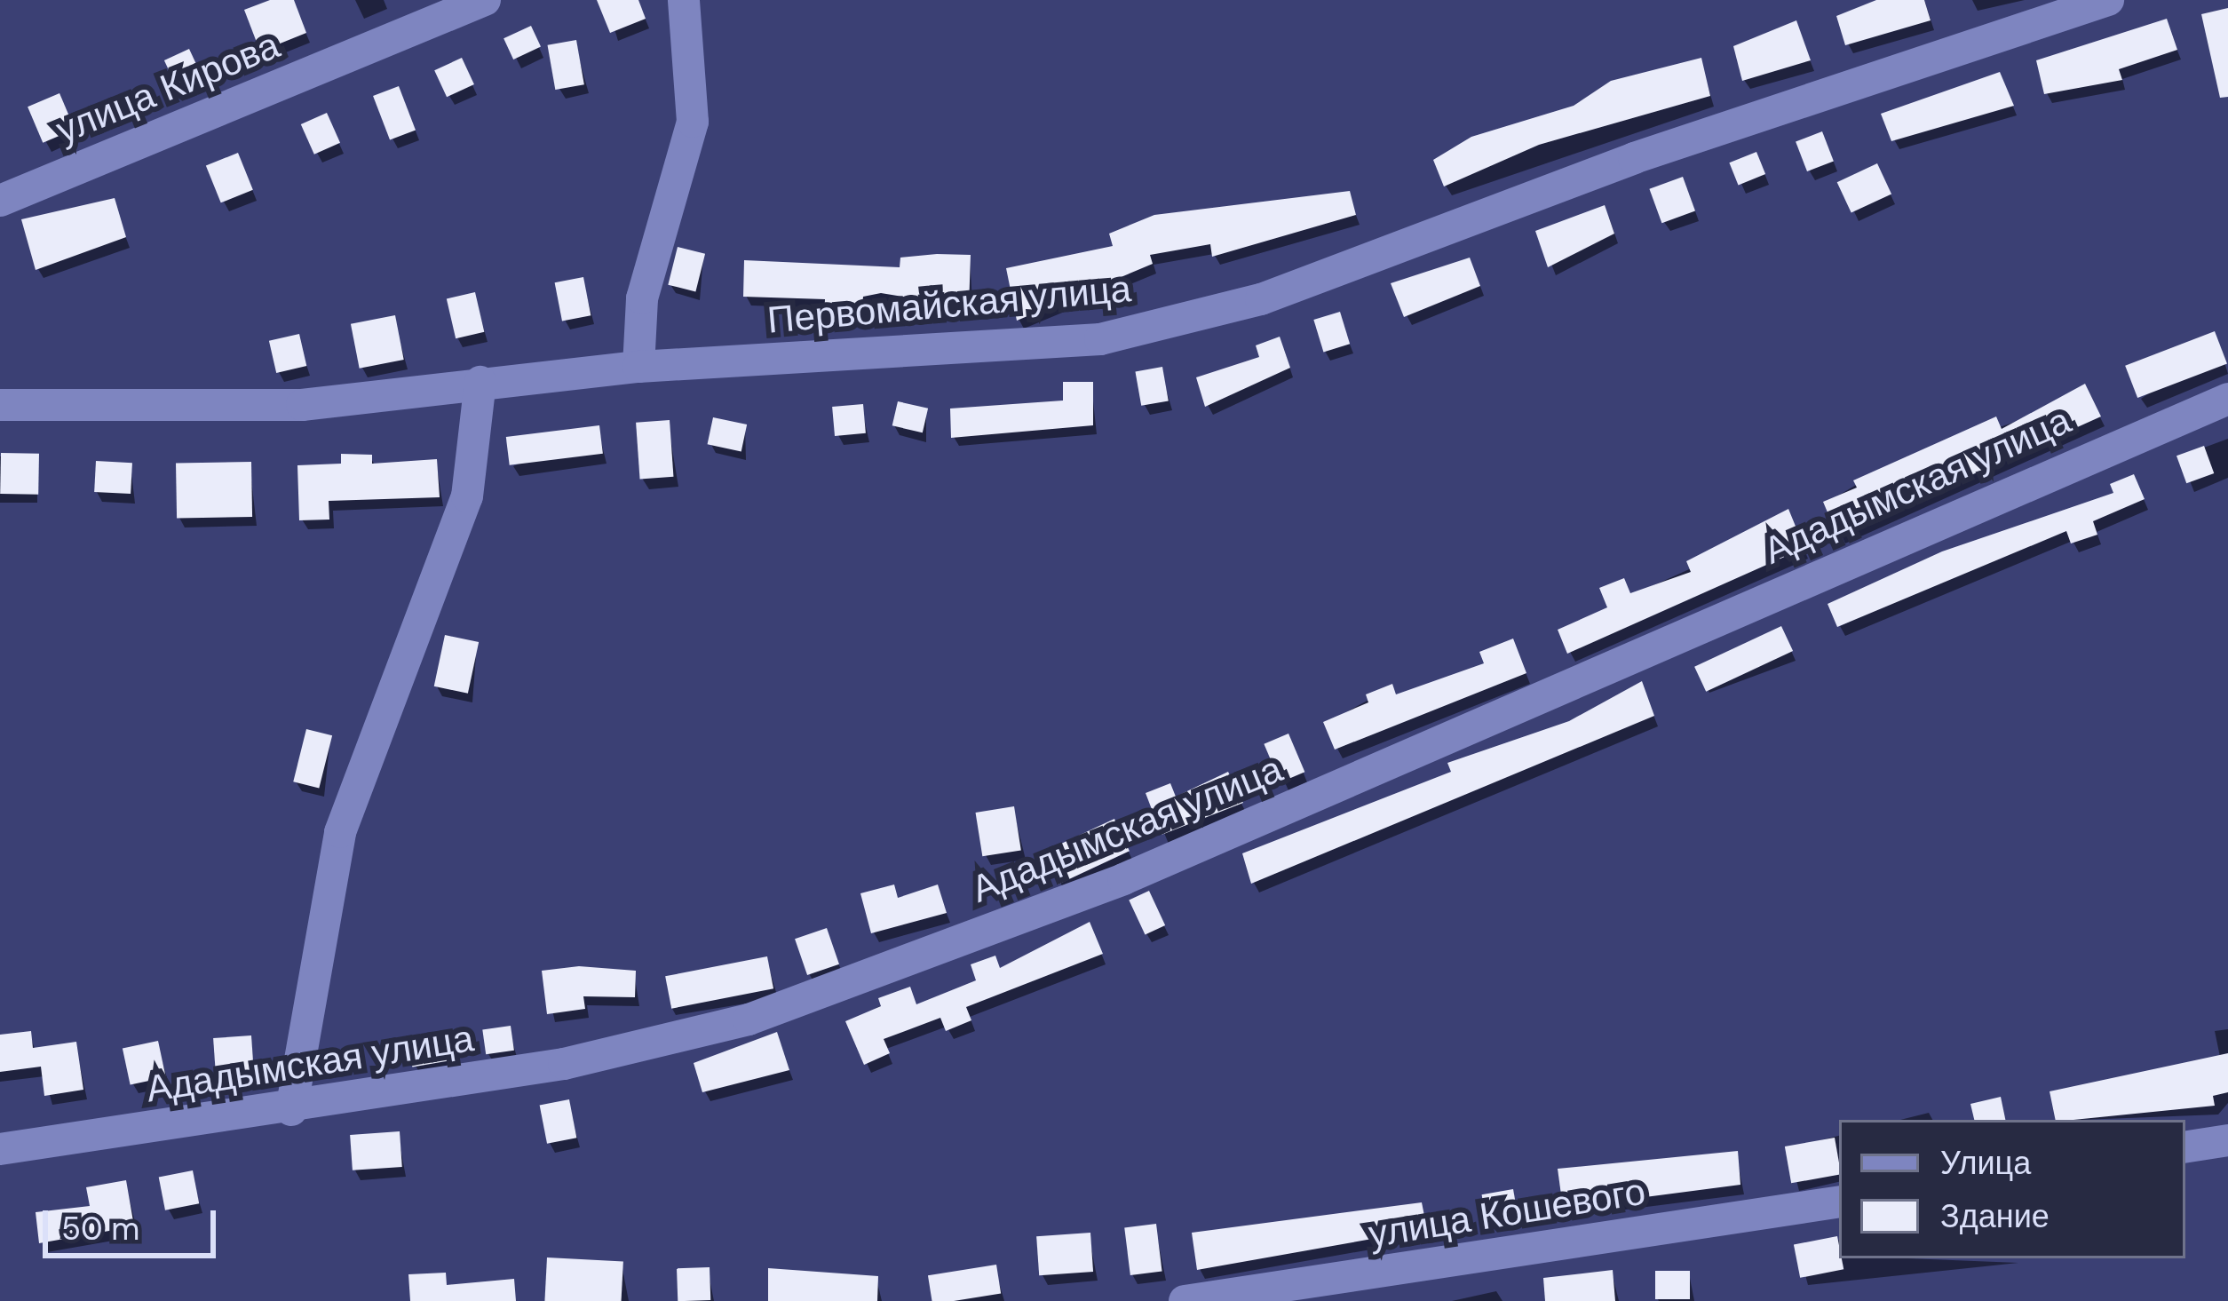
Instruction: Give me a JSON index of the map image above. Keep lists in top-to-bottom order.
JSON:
{
  "streets": {
    "street": [
      "улица Кирова",
      "Первомайская улица",
      "Ададымская улица",
      "улица Кошевого"
    ]
  },
  "legend": ["Улица", "Здание"],
  "scale_bar": "50 m"
}
